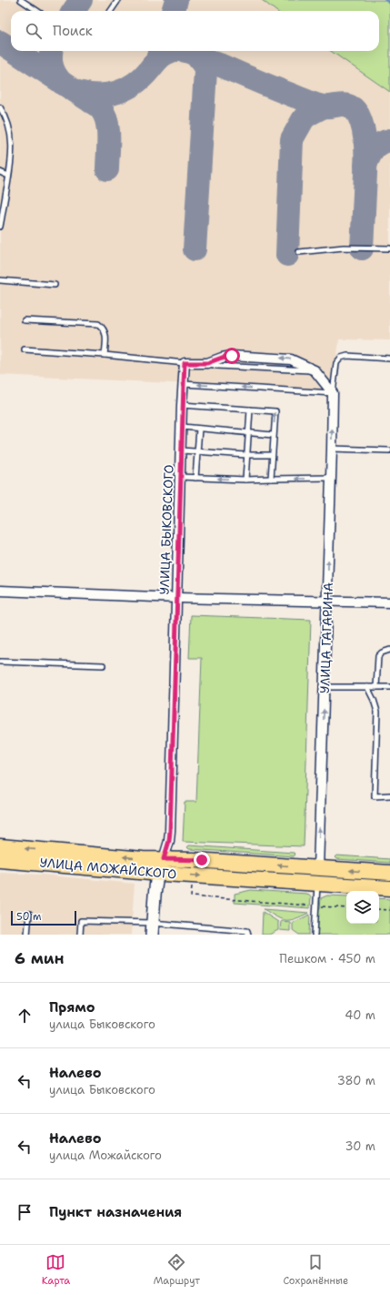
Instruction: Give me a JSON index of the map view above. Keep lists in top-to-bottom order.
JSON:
{
  "streets": {
    "main road": ["УЛИЦА ГАГАРИНА", "УЛИЦА МОЖАЙСКОГО"],
    "street": ["УЛИЦА БЫКОВСКОГО"]
  },
  "crossings": [
    ["УЛИЦА БЫКОВСКОГО", "УЛИЦА МОЖАЙСКОГО"],
    ["УЛИЦА ГАГАРИНА", "УЛИЦА МОЖАЙСКОГО"]
  ],
  "one_way": ["УЛИЦА ГАГАРИНА"],
  "scale_bar": "50 m",
  "page": {
    "search": "Поиск",
    "scale": "50 m",
    "heading": ["6 мин", "Пешком · 450 m"],
    "list": [
      ["Прямо", "улица Быковского", "40 m"],
      ["Налево", "улица Быковского", "380 m"],
      ["Налево", "улица Можайского", "30 m"],
      "Пункт назначения"
    ],
    "nav": ["Карта", "Маршрут", "Сохранённые"]
  }
}
